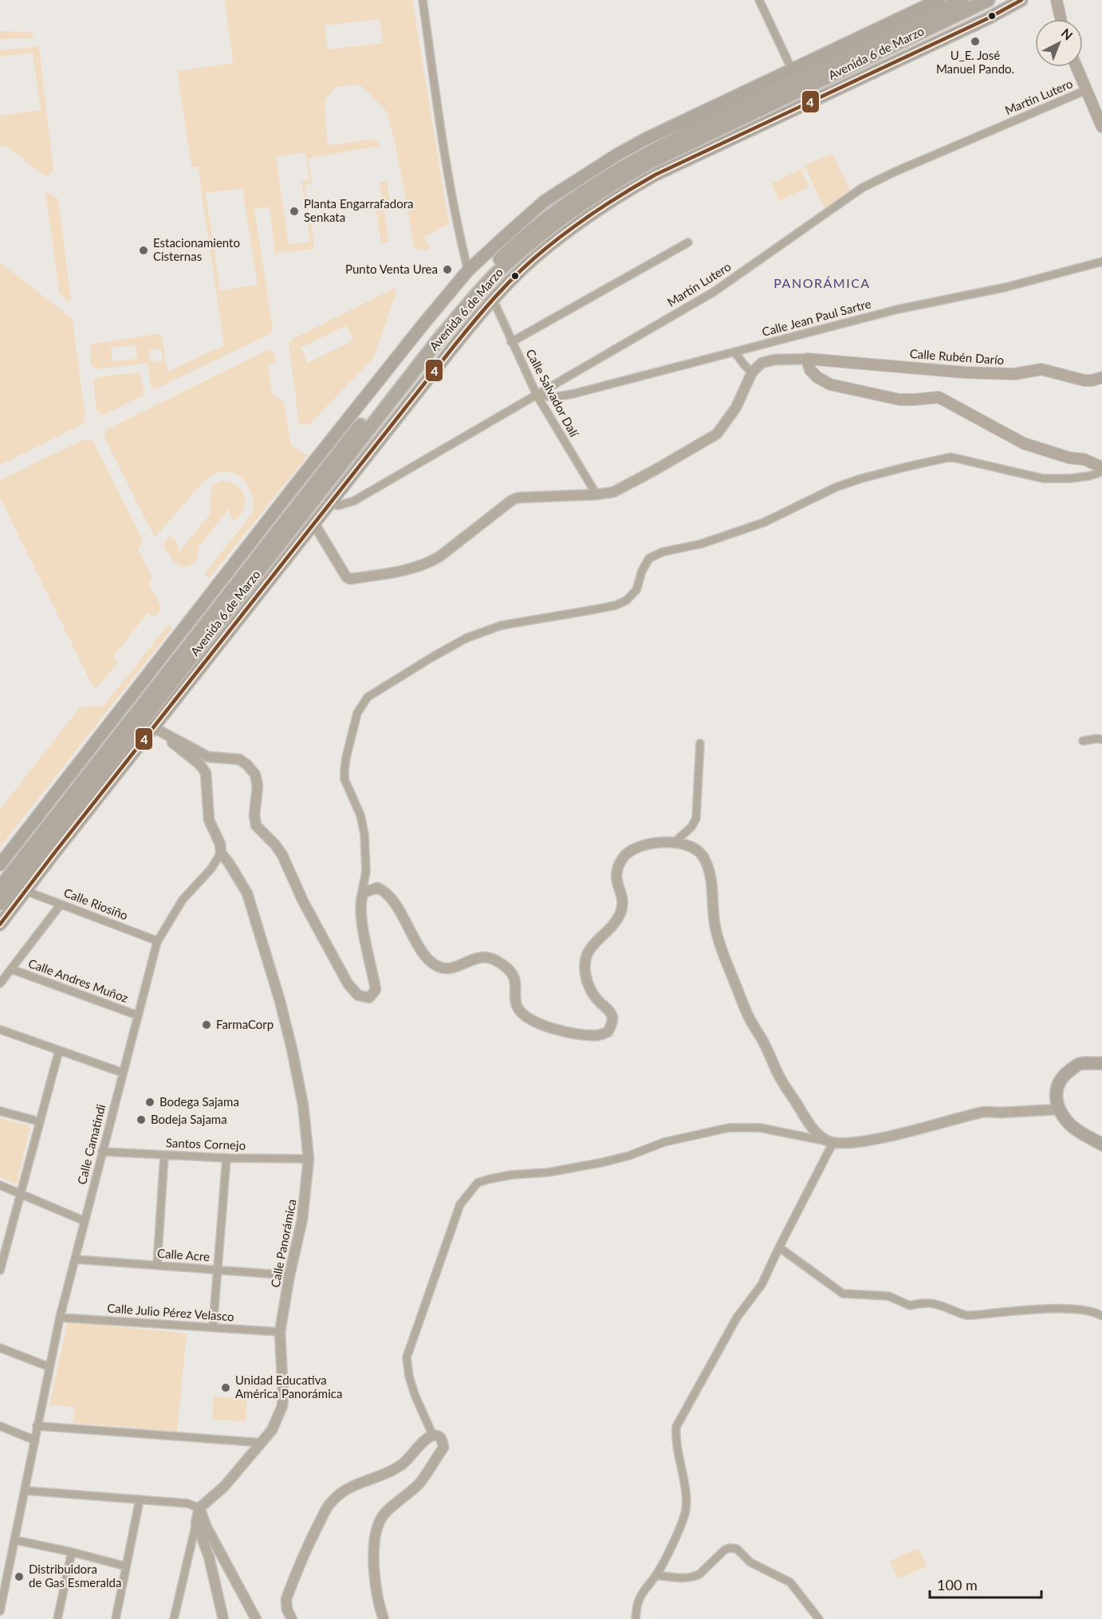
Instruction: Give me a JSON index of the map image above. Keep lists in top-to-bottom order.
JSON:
{
  "streets": {
    "highway": ["Avenida 6 de Marzo"],
    "main road": ["Calle Rubén Darío"],
    "street": [
      "Martín Lutero",
      "Calle Jean Paul Sartre",
      "Calle Salvador Dalí",
      "Calle Riosiño",
      "Calle Andres Muñoz",
      "Calle Camatindi",
      "Santos Cornejo",
      "Calle Panorámica",
      "Calle Acre",
      "Calle Julio Pérez Velasco"
    ]
  },
  "crossings": [
    ["Avenida 6 de Marzo", "Martín Lutero"],
    ["Avenida 6 de Marzo", "Calle Salvador Dalí"],
    ["Avenida 6 de Marzo", "Calle Riosiño"],
    ["Martín Lutero", "Calle Jean Paul Sartre"],
    ["Martín Lutero", "Calle Salvador Dalí"],
    ["Calle Jean Paul Sartre", "Calle Salvador Dalí"],
    ["Calle Riosiño", "Calle Camatindi"],
    ["Calle Andres Muñoz", "Calle Camatindi"],
    ["Calle Camatindi", "Santos Cornejo"],
    ["Calle Camatindi", "Calle Panorámica"],
    ["Calle Camatindi", "Calle Acre"],
    ["Calle Camatindi", "Calle Julio Pérez Velasco"],
    ["Santos Cornejo", "Calle Panorámica"],
    ["Calle Panorámica", "Calle Acre"],
    ["Calle Panorámica", "Calle Julio Pérez Velasco"]
  ],
  "districts": ["PANORÁMICA"],
  "places": [
    "U_E. José Manuel Pando.",
    "Planta Engarrafadora Senkata",
    "Estacionamiento Cisternas",
    "Punto Venta Urea",
    "FarmaCorp",
    "Bodega Sajama",
    "Bodeja Sajama",
    "Unidad Educativa América Panorámica",
    "Distribuidora de Gas Esmeralda"
  ],
  "lines": ["transit line 4"],
  "scale_bar": "100 m",
  "north": "top right"
}
